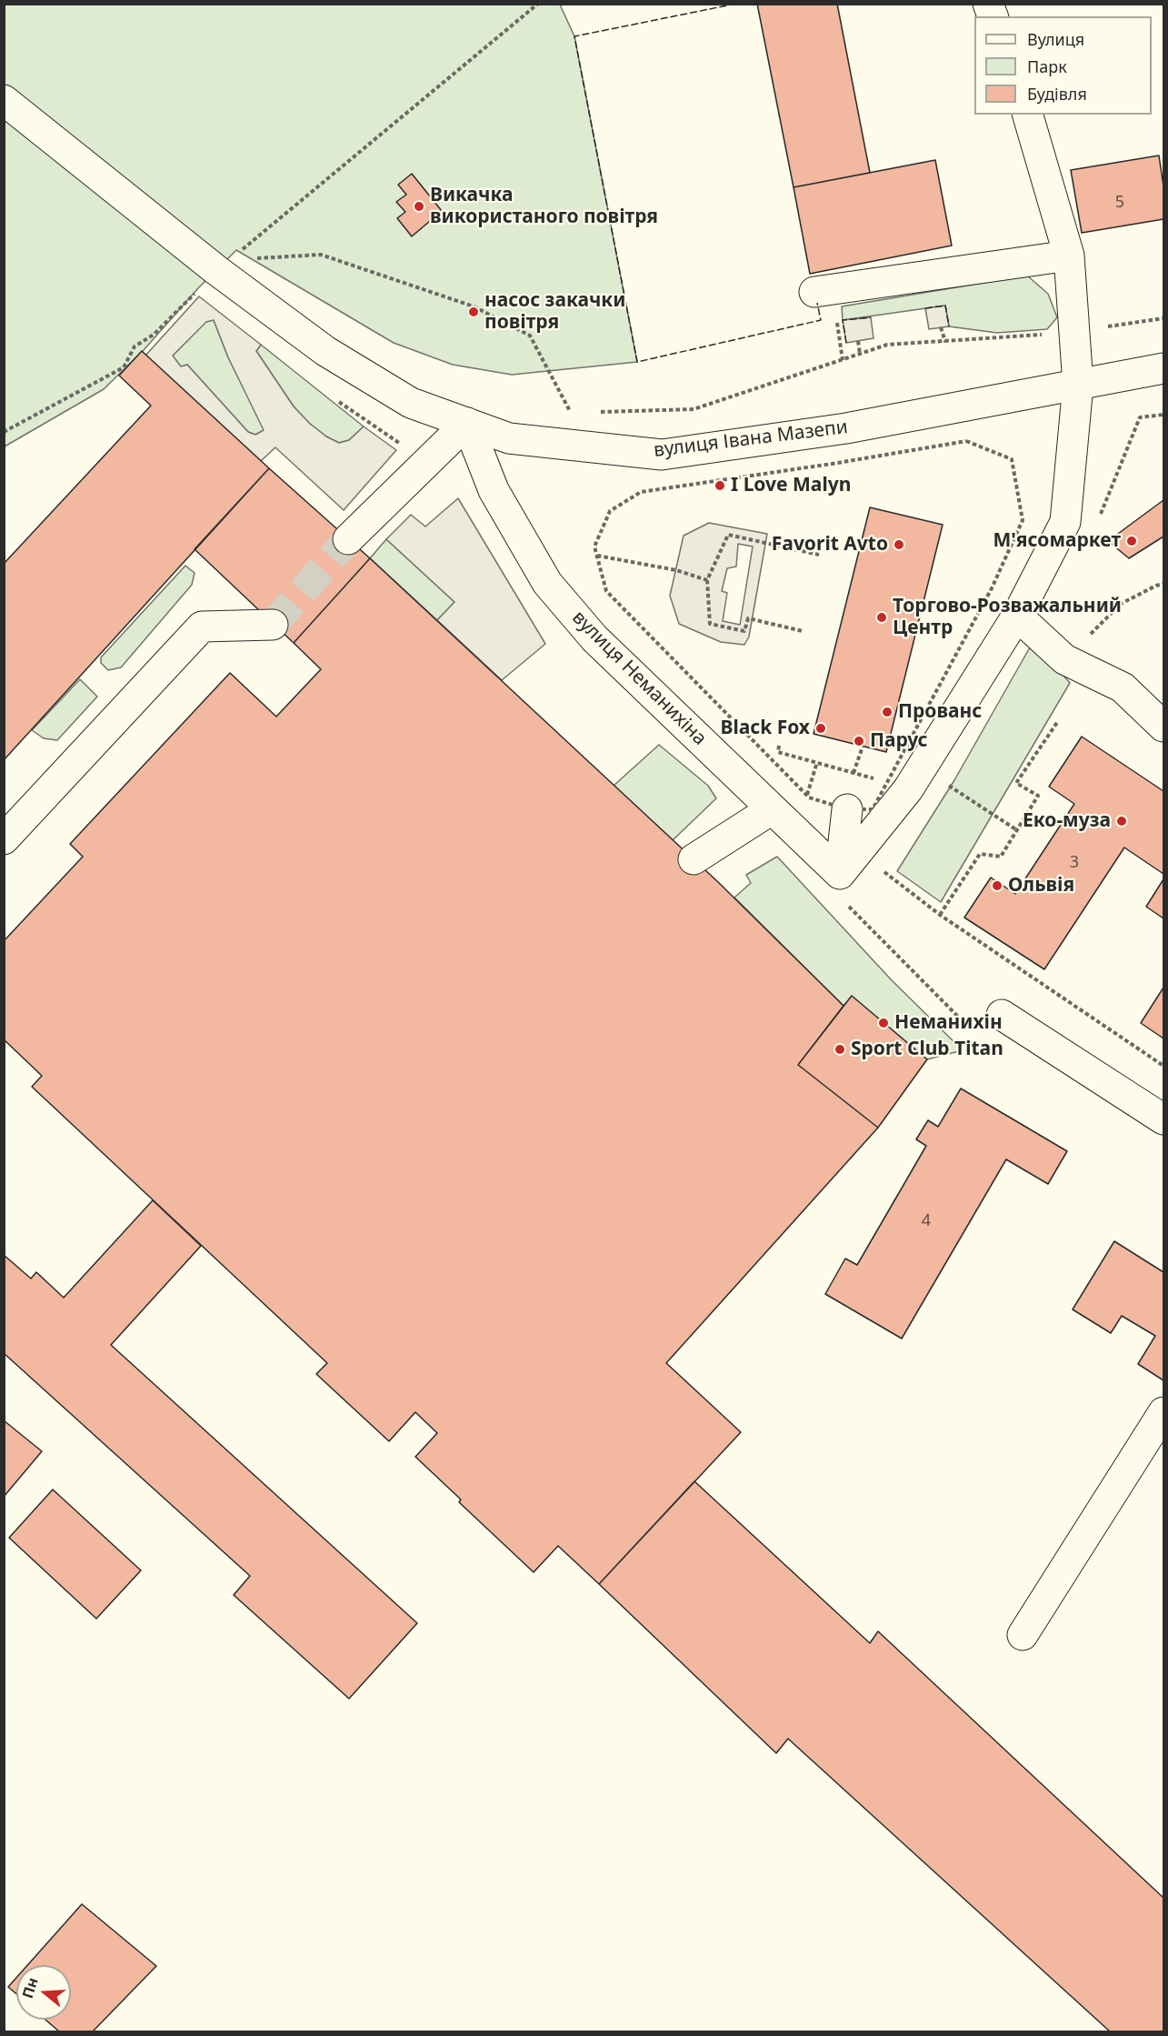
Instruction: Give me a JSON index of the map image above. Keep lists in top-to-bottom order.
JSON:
{
  "streets": {
    "street": ["вулиця Івана Мазепи", "вулиця Неманихіна"]
  },
  "crossings": [
    ["вулиця Івана Мазепи", "вулиця Неманихіна"]
  ],
  "places": [
    "Викачка використаного повітря",
    "насос закачки повітря",
    "I Love Malyn",
    "М'ясомаркет",
    "Favorit Avto",
    "Торгово-Розважальний Центр",
    "Прованс",
    "Black Fox",
    "Парус",
    "Еко-муза",
    "Ольвія",
    "Неманихін",
    "Sport Club Titan"
  ],
  "house_numbers": ["5", "3", "4"],
  "legend": ["Вулиця", "Парк", "Будівля"],
  "north": "left"
}
